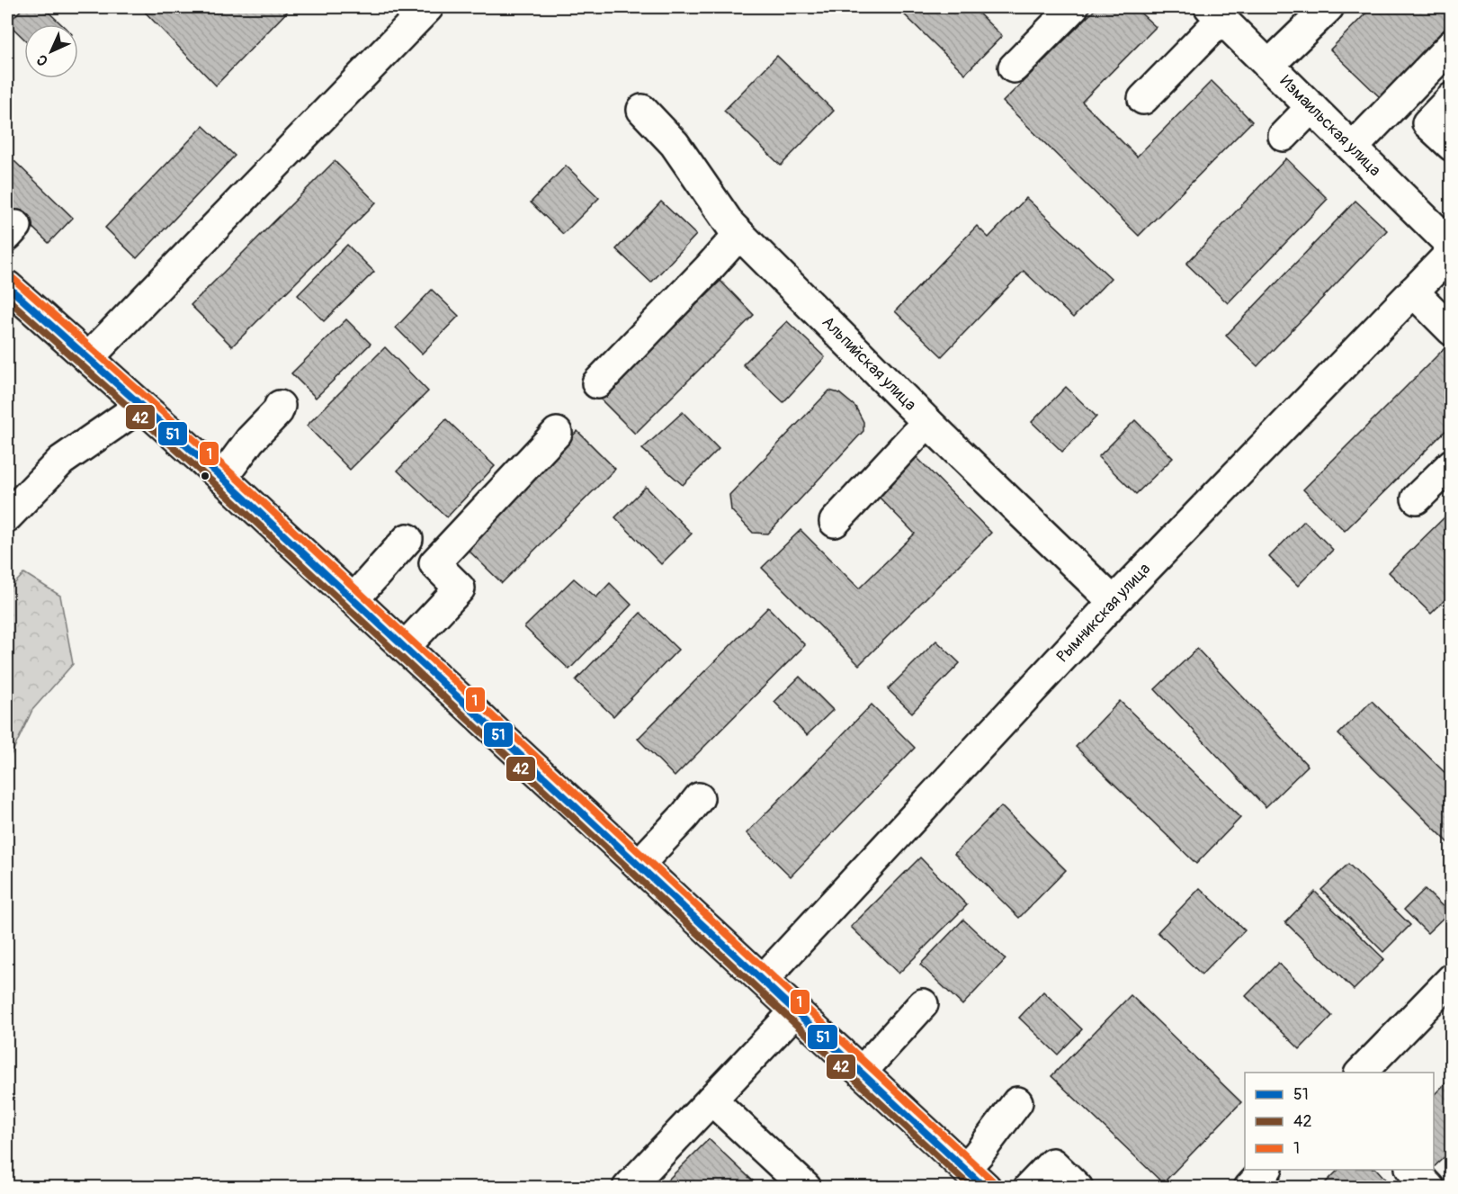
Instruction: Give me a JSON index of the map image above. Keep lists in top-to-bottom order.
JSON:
{
  "streets": {
    "street": ["Измаильская улица", "Альпийская улица", "Рымникская улица"]
  },
  "crossings": [
    ["Измаильская улица", "Рымникская улица"],
    ["Альпийская улица", "Рымникская улица"]
  ],
  "lines": ["transit line 1", "transit line 51", "transit line 42"],
  "legend": ["51", "42", "1"],
  "north": "bottom left"
}
